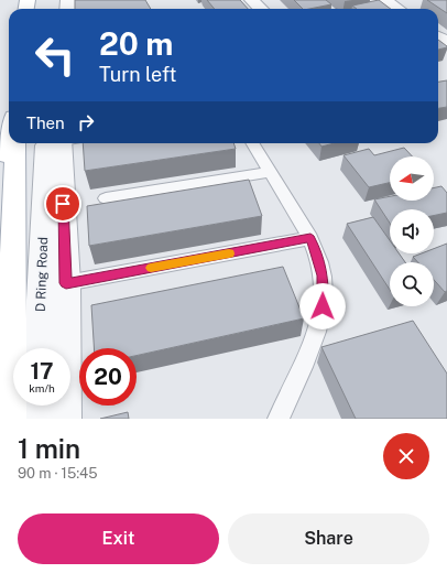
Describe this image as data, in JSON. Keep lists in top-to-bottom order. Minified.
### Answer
{"streets":{"street":["D Ring Road"]},"north":"left","page":{"turn":["20 m","Turn left"],"then":"Then","speed":"17 km/h","limit":"20","heading":["1 min","90 m · 15:45"],"buttons":["Exit","Share"]}}
